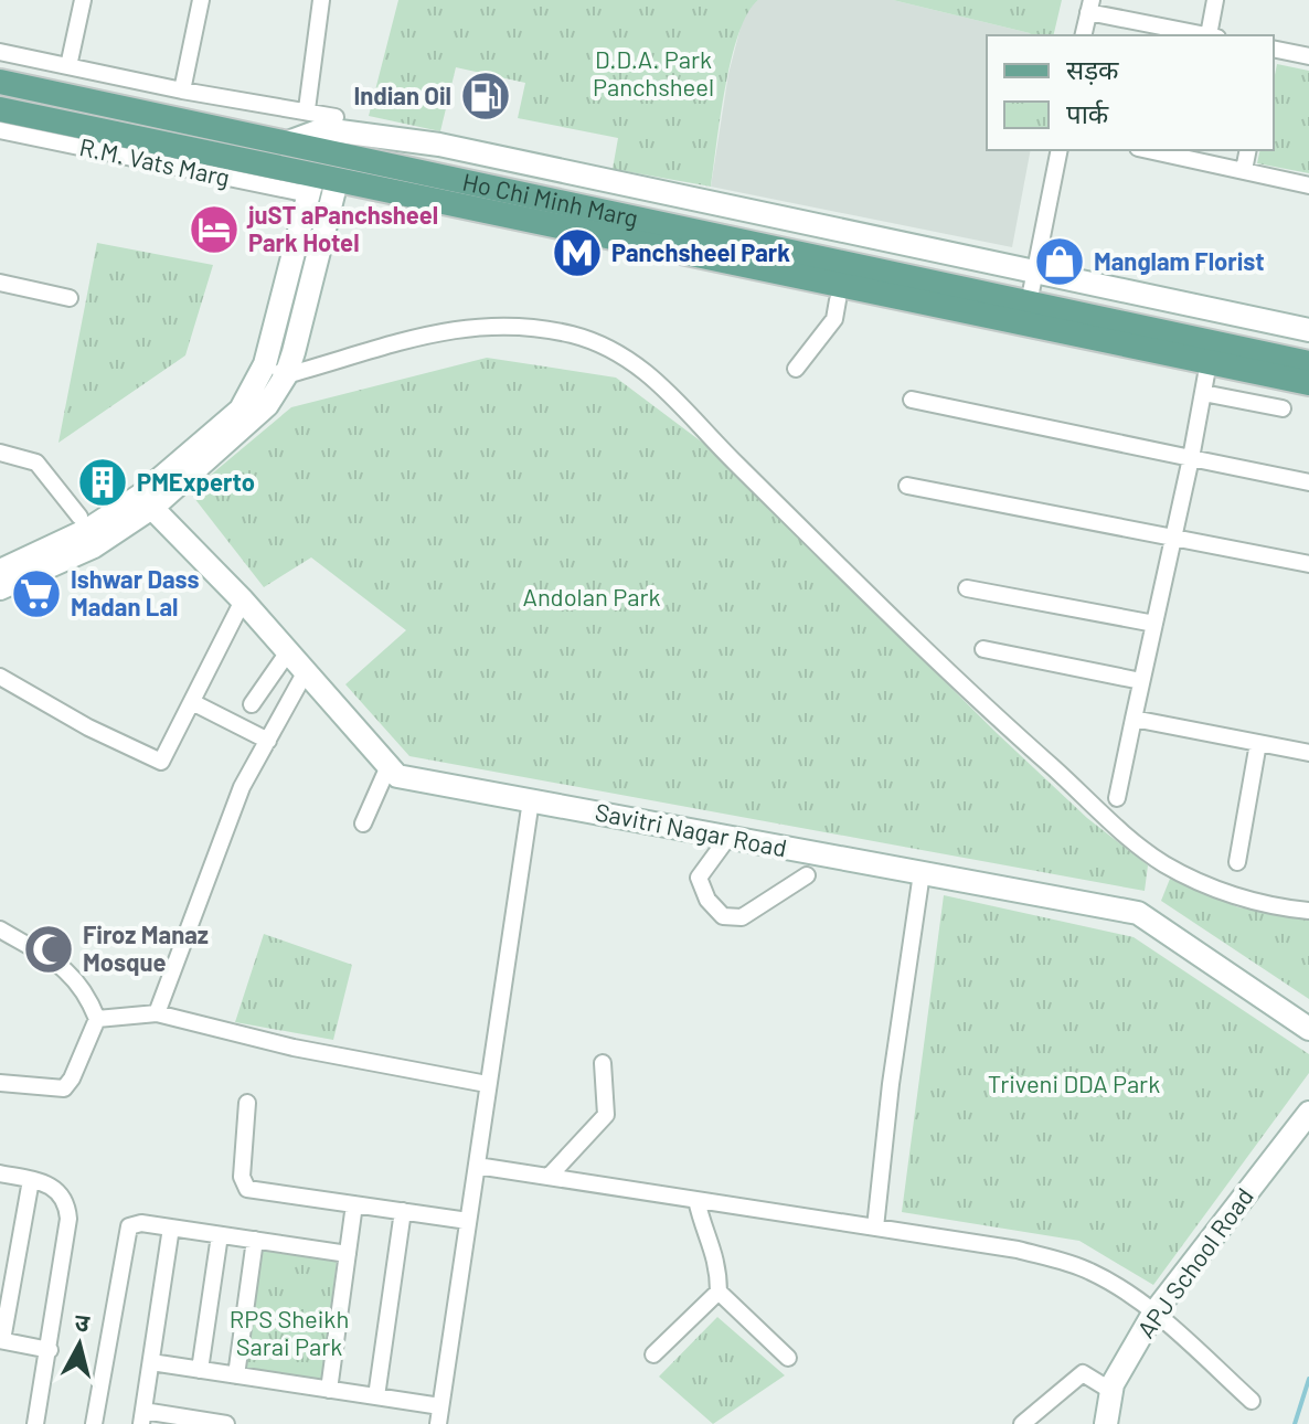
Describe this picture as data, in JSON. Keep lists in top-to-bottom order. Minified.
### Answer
{"streets":{"main road":["Ho Chi Minh Marg"],"street":["R.M. Vats Marg","Savitri Nagar Road","APJ School Road"]},"crossings":[["R.M. Vats Marg","Ho Chi Minh Marg"]],"parks":["D.D.A. Park Panchsheel","Andolan Park","Triveni DDA Park","RPS Sheikh Sarai Park"],"places":{"fuel station":["Indian Oil"],"hotel":["juST aPanchsheel Park Hotel"],"metro station":["Panchsheel Park"],"shop":["Manglam Florist"],"building":["PMExperto"],"supermarket":["Ishwar Dass Madan Lal"],"mosque":["Firoz Manaz Mosque"]},"legend":["सड़क","पार्क"],"north":"top"}
